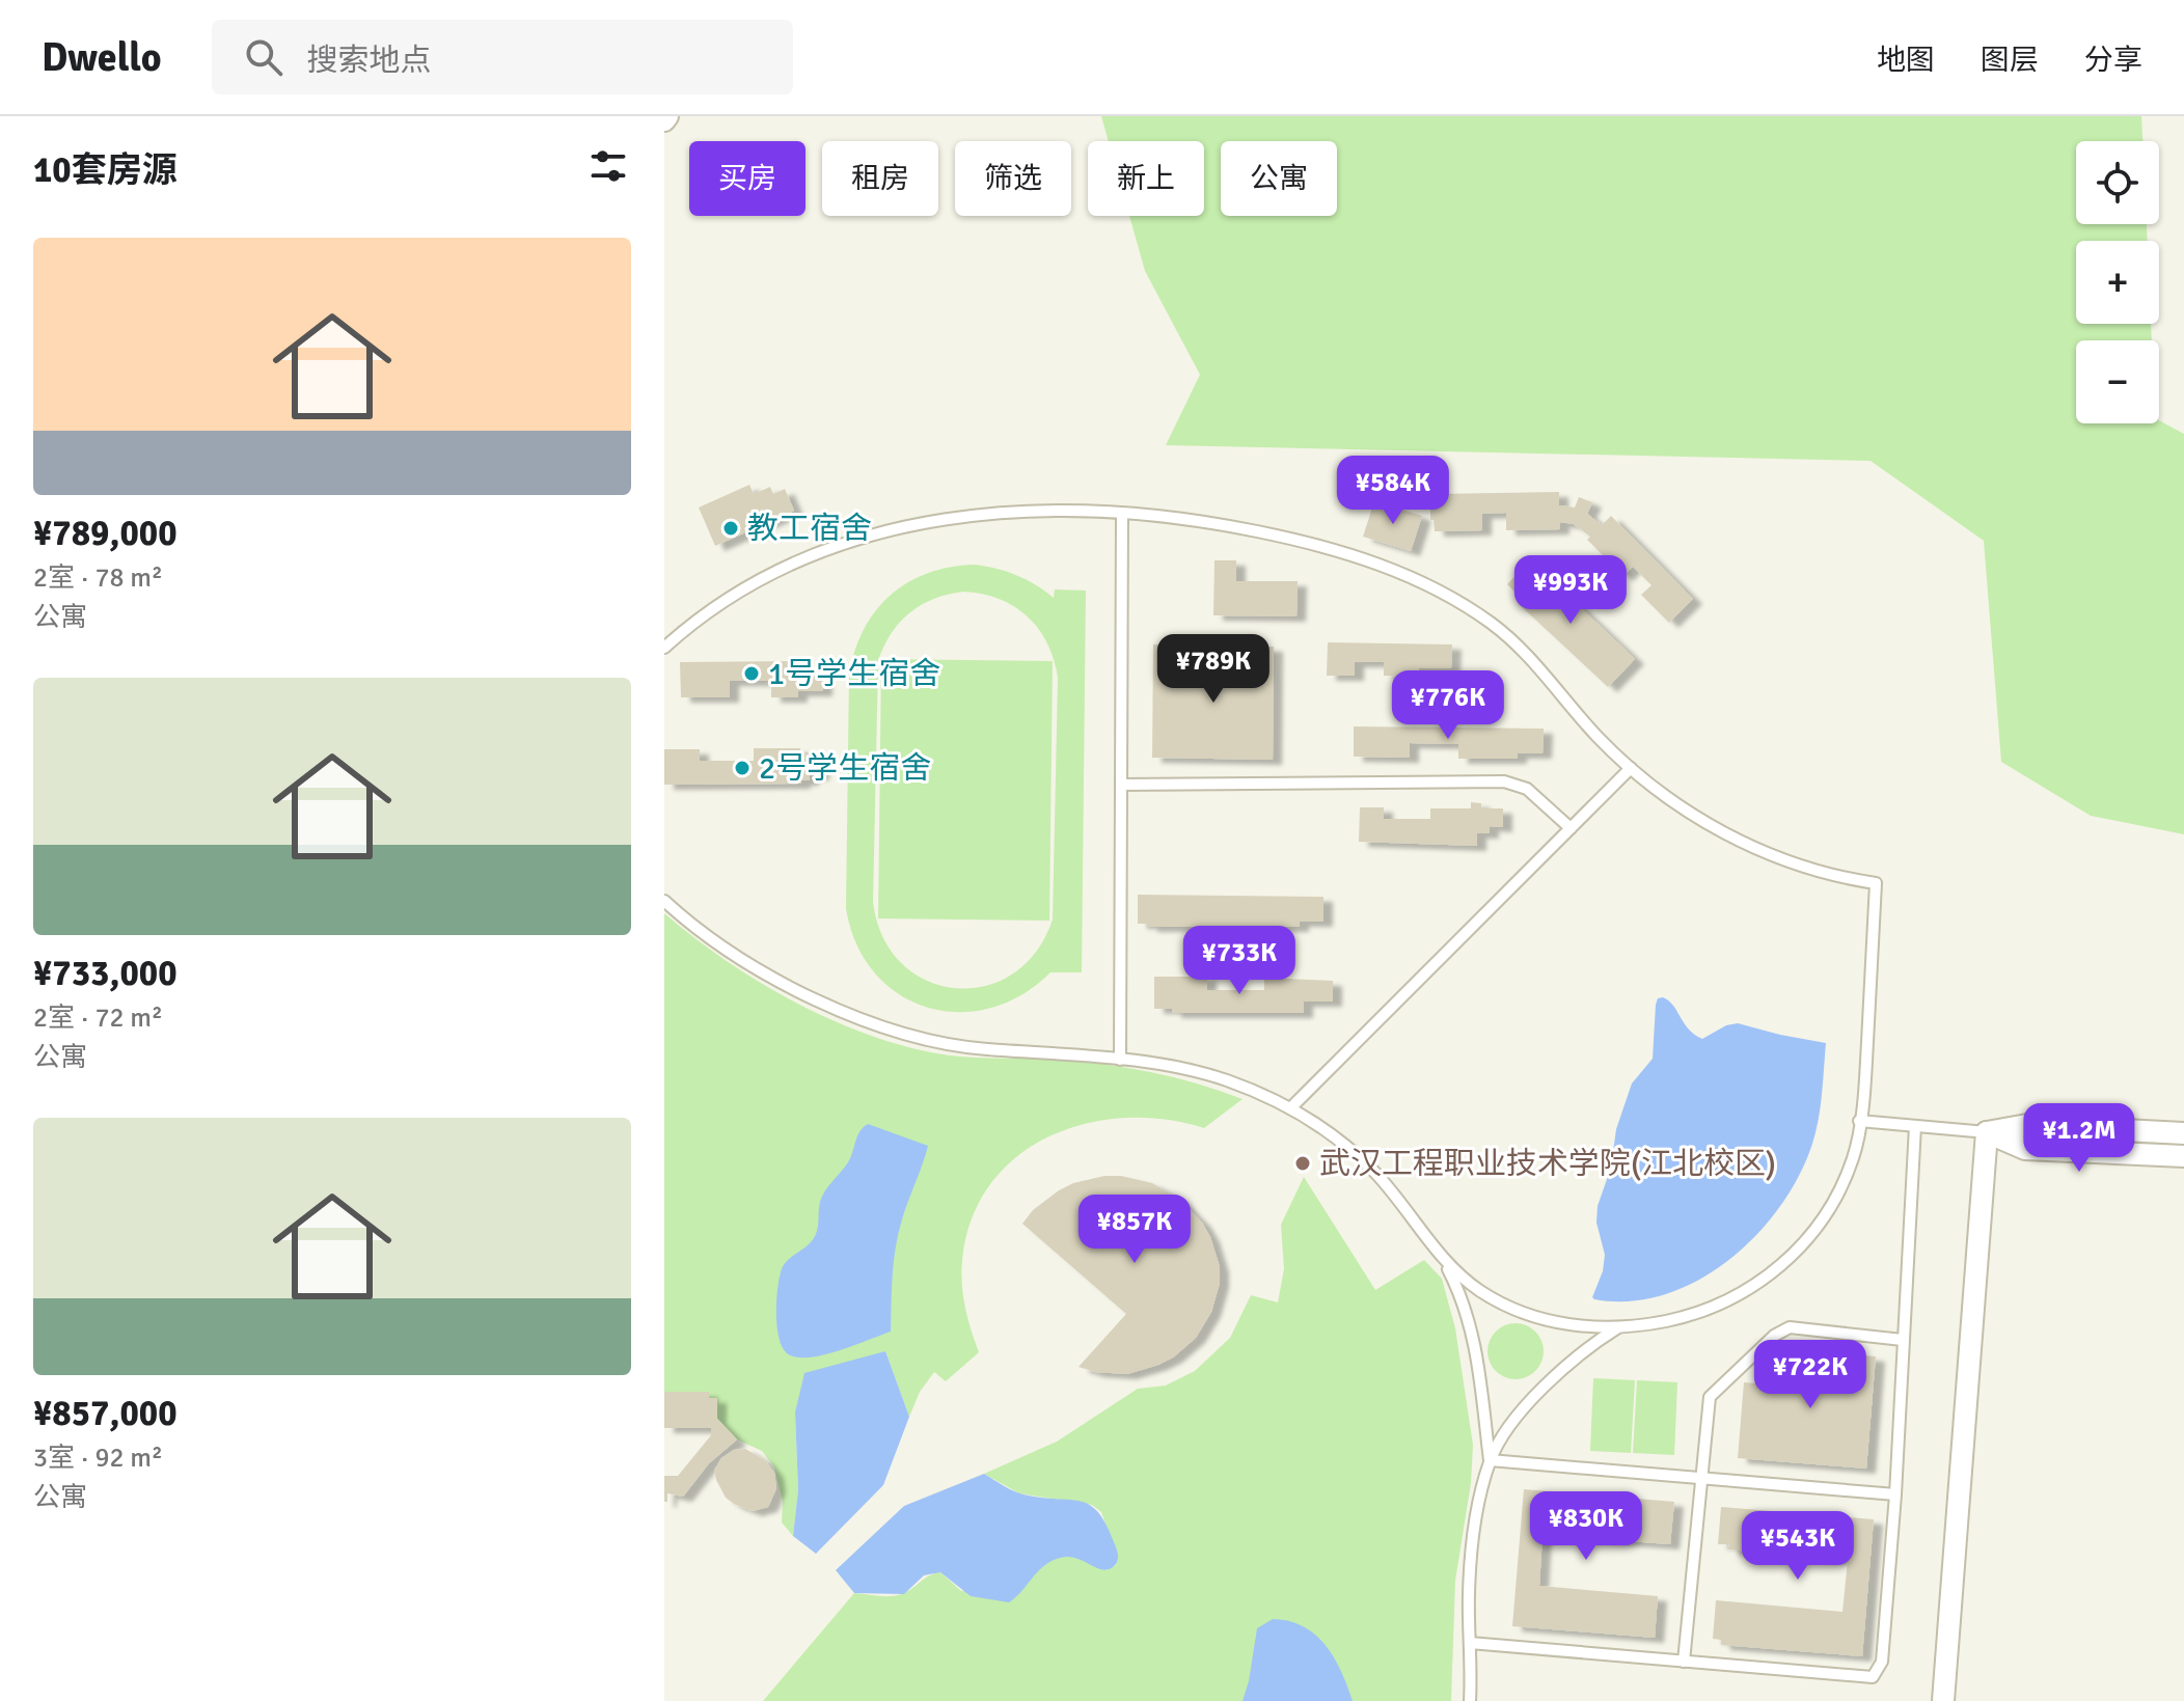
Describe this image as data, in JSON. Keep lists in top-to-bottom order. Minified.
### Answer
{"places":["教工宿舍","1号学生宿舍","2号学生宿舍","武汉工程职业技术学院(江北校区)"],"page":{"header":"Dwello","search":"搜索地点","nav":["地图","图层","分享"],"heading":"10套房源","map_buttons":["+","−"],"chip":["买房","租房","筛选","新上","公寓"],"list":[{"name":"¥789,000","note":"2室 · 78 m² · 公寓"},{"name":"¥733,000","note":"2室 · 72 m² · 公寓"},{"name":"¥857,000","note":"3室 · 92 m² · 公寓"}],"price":["¥584K","¥993K","¥789K","¥776K","¥733K","¥1.2M","¥857K","¥722K","¥830K","¥543K"]}}
